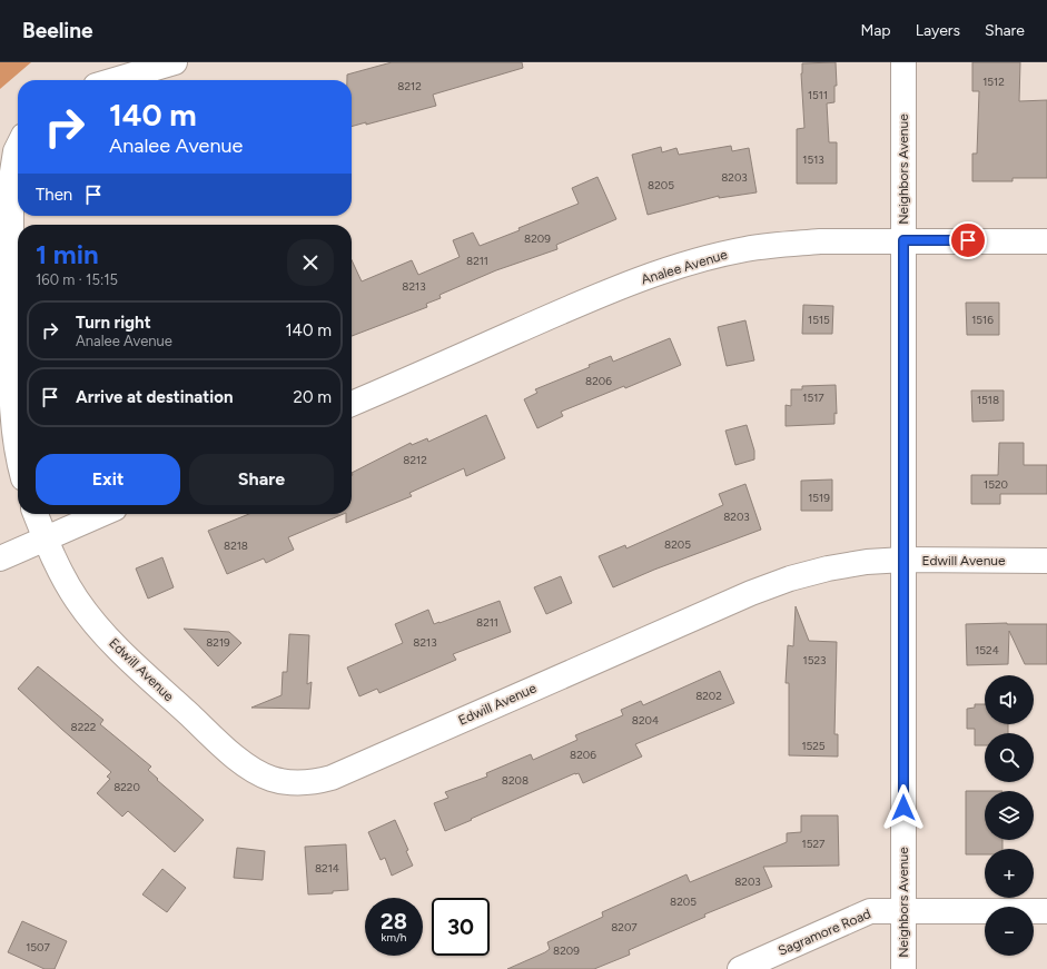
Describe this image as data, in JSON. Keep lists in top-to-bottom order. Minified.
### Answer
{"streets":{"street":["Neighbors Avenue","Analee Avenue","Edwill Avenue","Sagramore Road"]},"crossings":[["Neighbors Avenue","Analee Avenue"],["Neighbors Avenue","Edwill Avenue"],["Neighbors Avenue","Sagramore Road"]],"house_numbers":["1512","8212","1511","1513","8203","8205","8209","8211","8213","1515","1516","8206","1517","1518","8212","1520","1519","8203","8205","8218","8211","8219","8213","1524","1523","8202","8204","8222","1525","8206","8208","8220","1527","8214","8203","8205","8207","1507","8209"],"page":{"header":"Beeline","nav":["Map","Layers","Share"],"turn":["140 m","Analee Avenue"],"then":"Then","heading":["1 min","160 m · 15:15"],"list":[{"name":"Turn right","note":"Analee Avenue","value":"140 m"},{"name":"Arrive at destination","value":"20 m"}],"buttons":["Exit","Share"],"map_buttons":["+","−"],"speed":"28 km/h","limit":"30"}}
